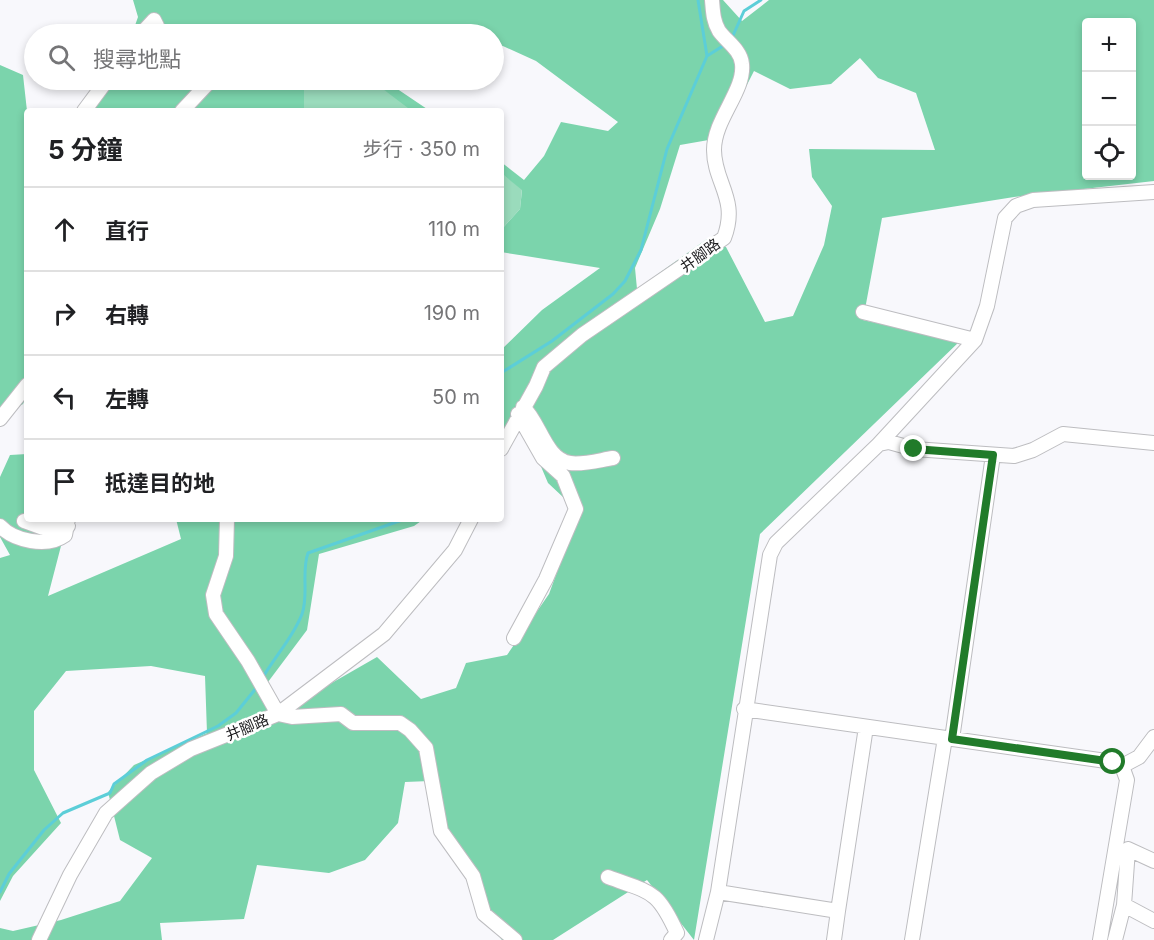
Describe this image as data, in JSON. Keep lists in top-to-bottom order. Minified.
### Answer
{"streets":{"street":["井腳路"]},"page":{"map_buttons":["+","−"],"search":"搜尋地點","heading":["5 分鐘","步行 · 350 m"],"list":[["直行","110 m"],["右轉","190 m"],["左轉","50 m"],"抵達目的地"]}}
